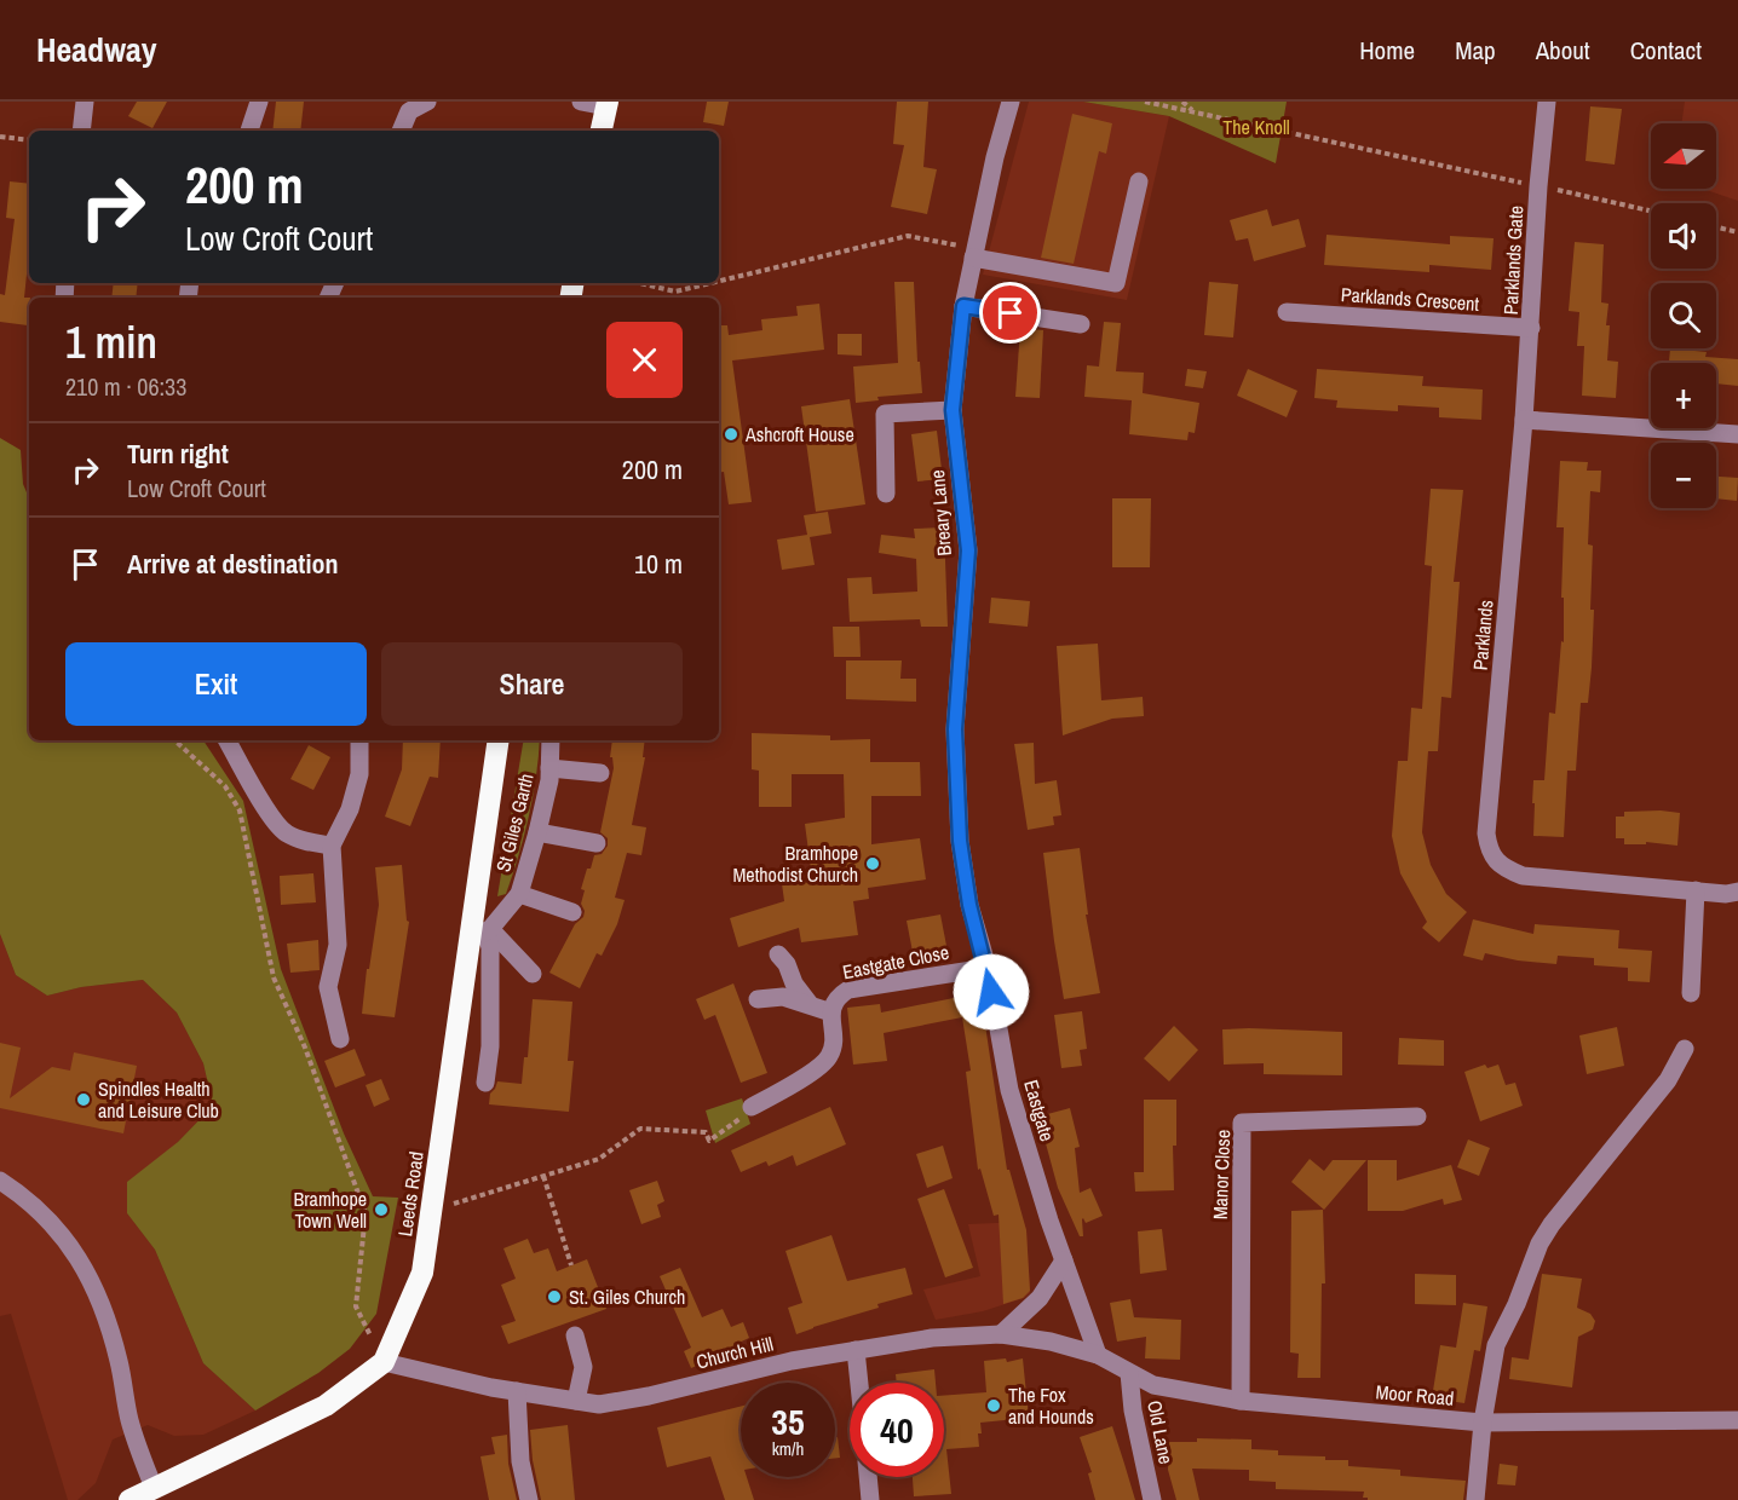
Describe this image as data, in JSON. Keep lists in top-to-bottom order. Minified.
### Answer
{"streets":{"highway":["Leeds Road"],"street":["Parklands Gate","Parklands Crescent","Breary Lane","Parklands","St Giles Garth","Eastgate Close","Eastgate","Manor Close","Church Hill","Moor Road","Old Lane"]},"crossings":[["Parklands Gate","Parklands Crescent"],["Parklands Gate","Parklands"],["Breary Lane","Eastgate Close"],["Breary Lane","Eastgate"],["St Giles Garth","Leeds Road"],["Eastgate Close","Eastgate"],["Eastgate","Church Hill"],["Eastgate","Moor Road"],["Manor Close","Moor Road"],["Leeds Road","Church Hill"],["Church Hill","Moor Road"],["Moor Road","Old Lane"]],"parks":["The Knoll"],"places":["Ashcroft House","Bramhope Methodist Church","Spindles Health and Leisure Club","Bramhope Town Well","St. Giles Church","The Fox and Hounds"],"north":"left","page":{"header":"Headway","nav":["Home","Map","About","Contact"],"map_buttons":["+","−"],"turn":["200 m","Low Croft Court"],"heading":["1 min","210 m · 06:33"],"list":[{"name":"Turn right","note":"Low Croft Court","value":"200 m"},{"name":"Arrive at destination","value":"10 m"}],"buttons":["Exit","Share"],"speed":"35 km/h","limit":"40"}}
